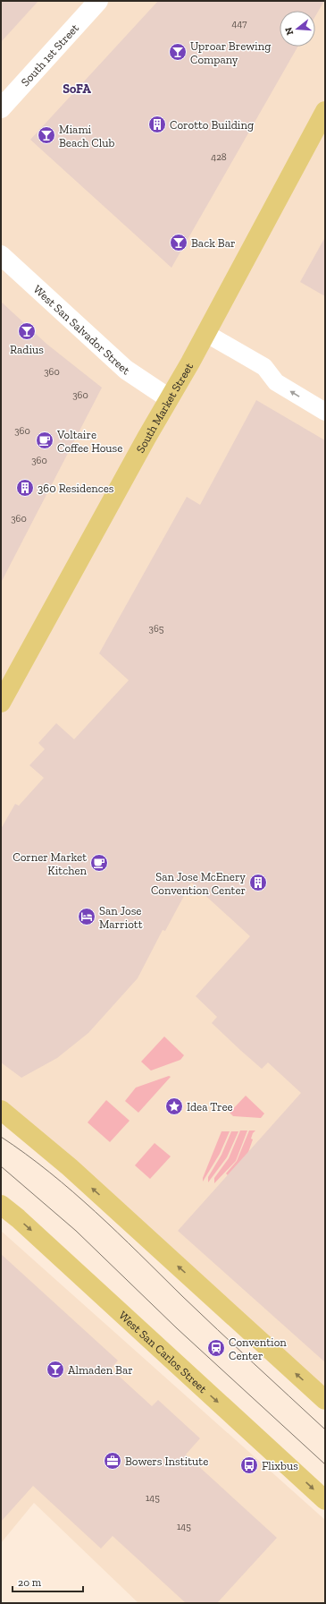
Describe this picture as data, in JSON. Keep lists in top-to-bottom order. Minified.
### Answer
{"streets":{"main road":["South Market Street","West San Carlos Street"],"street":["South 1st Street","West San Salvador Street"]},"crossings":[["West San Salvador Street","South Market Street"]],"districts":["SoFA"],"places":{"bar":["Uproar Brewing Company","Miami Beach Club","Back Bar","Radius","Almaden Bar"],"building":["Corotto Building","360 Residences","San Jose McEnery Convention Center"],"cafe":["Voltaire Coffee House","Corner Market Kitchen"],"hotel":["San Jose Marriott"],"place":["Idea Tree"],"station":["Convention Center"],"office":["Bowers Institute"],"bus stop":["Flixbus"]},"house_numbers":["447","428","360","360","360","360","360","365","145","145"],"scale_bar":"20 m","north":"left"}
